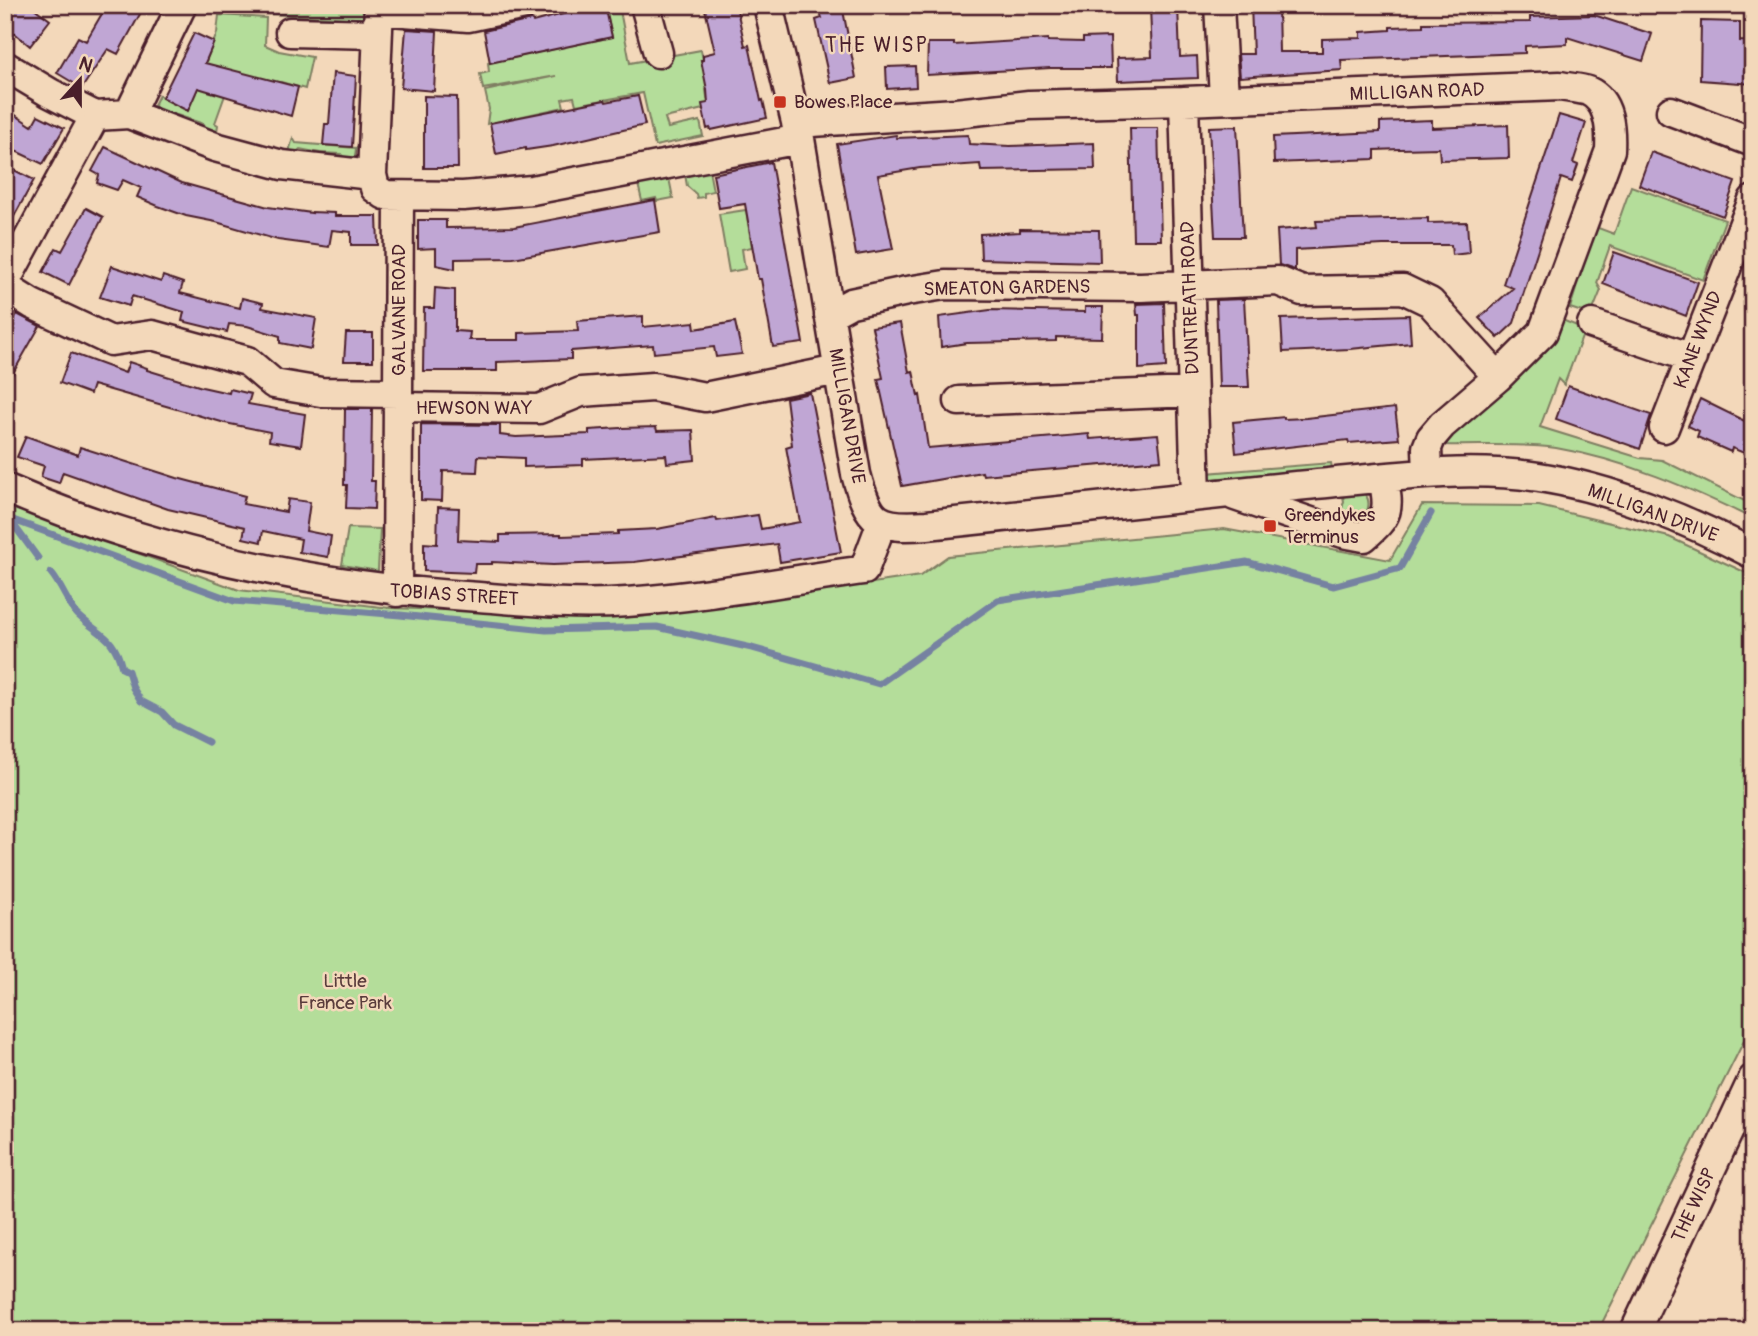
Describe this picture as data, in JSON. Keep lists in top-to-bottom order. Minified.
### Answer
{"streets":{"street":["MILLIGAN ROAD","SMEATON GARDENS","DUNTREATH ROAD","GALVANE ROAD","KANE WYND","HEWSON WAY","MILLIGAN DRIVE","TOBIAS STREET","THE WISP"]},"crossings":[["MILLIGAN ROAD","SMEATON GARDENS"],["MILLIGAN ROAD","DUNTREATH ROAD"],["MILLIGAN ROAD","MILLIGAN DRIVE"],["SMEATON GARDENS","DUNTREATH ROAD"],["SMEATON GARDENS","MILLIGAN DRIVE"],["GALVANE ROAD","HEWSON WAY"],["GALVANE ROAD","TOBIAS STREET"],["HEWSON WAY","MILLIGAN DRIVE"],["MILLIGAN DRIVE","TOBIAS STREET"]],"districts":["THE WISP"],"parks":["Little France Park"],"places":{"transit":["Bowes Place","Greendykes Terminus"]},"north":"top"}
